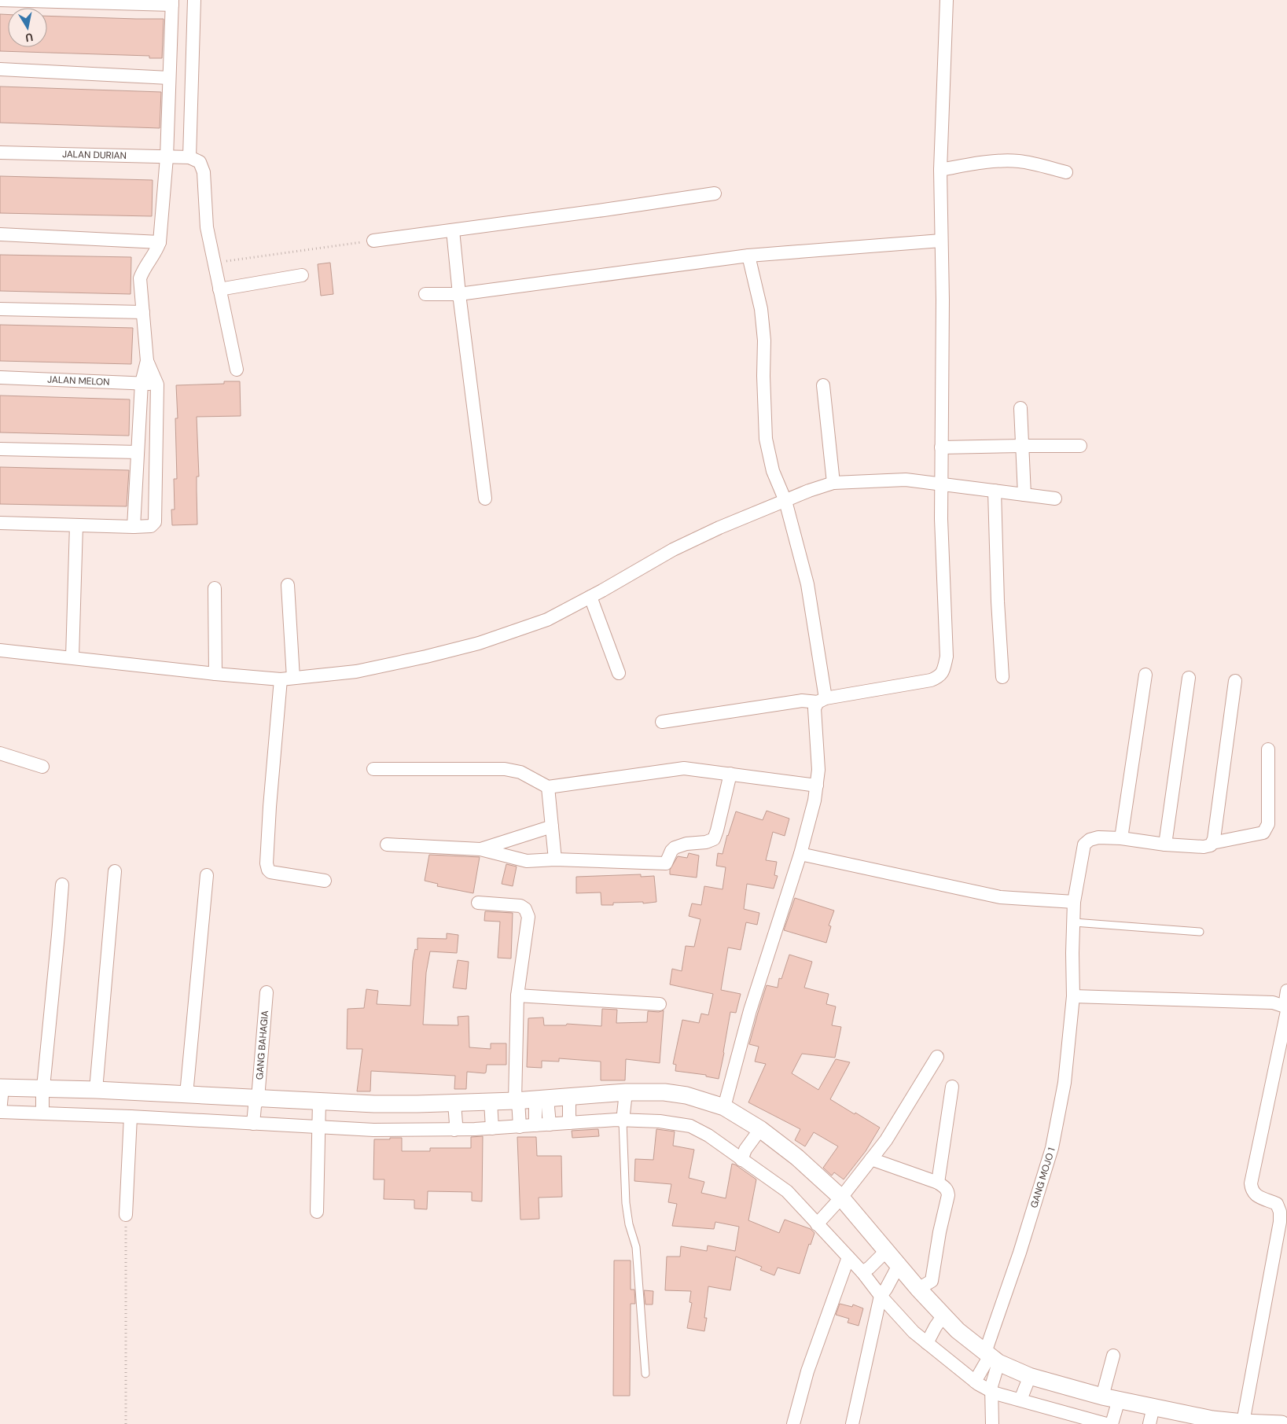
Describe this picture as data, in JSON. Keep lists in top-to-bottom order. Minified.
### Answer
{"streets":{"street":["JALAN DURIAN","JALAN MELON","GANG BAHAGIA","GANG MOJO 1"]},"north":"bottom"}
